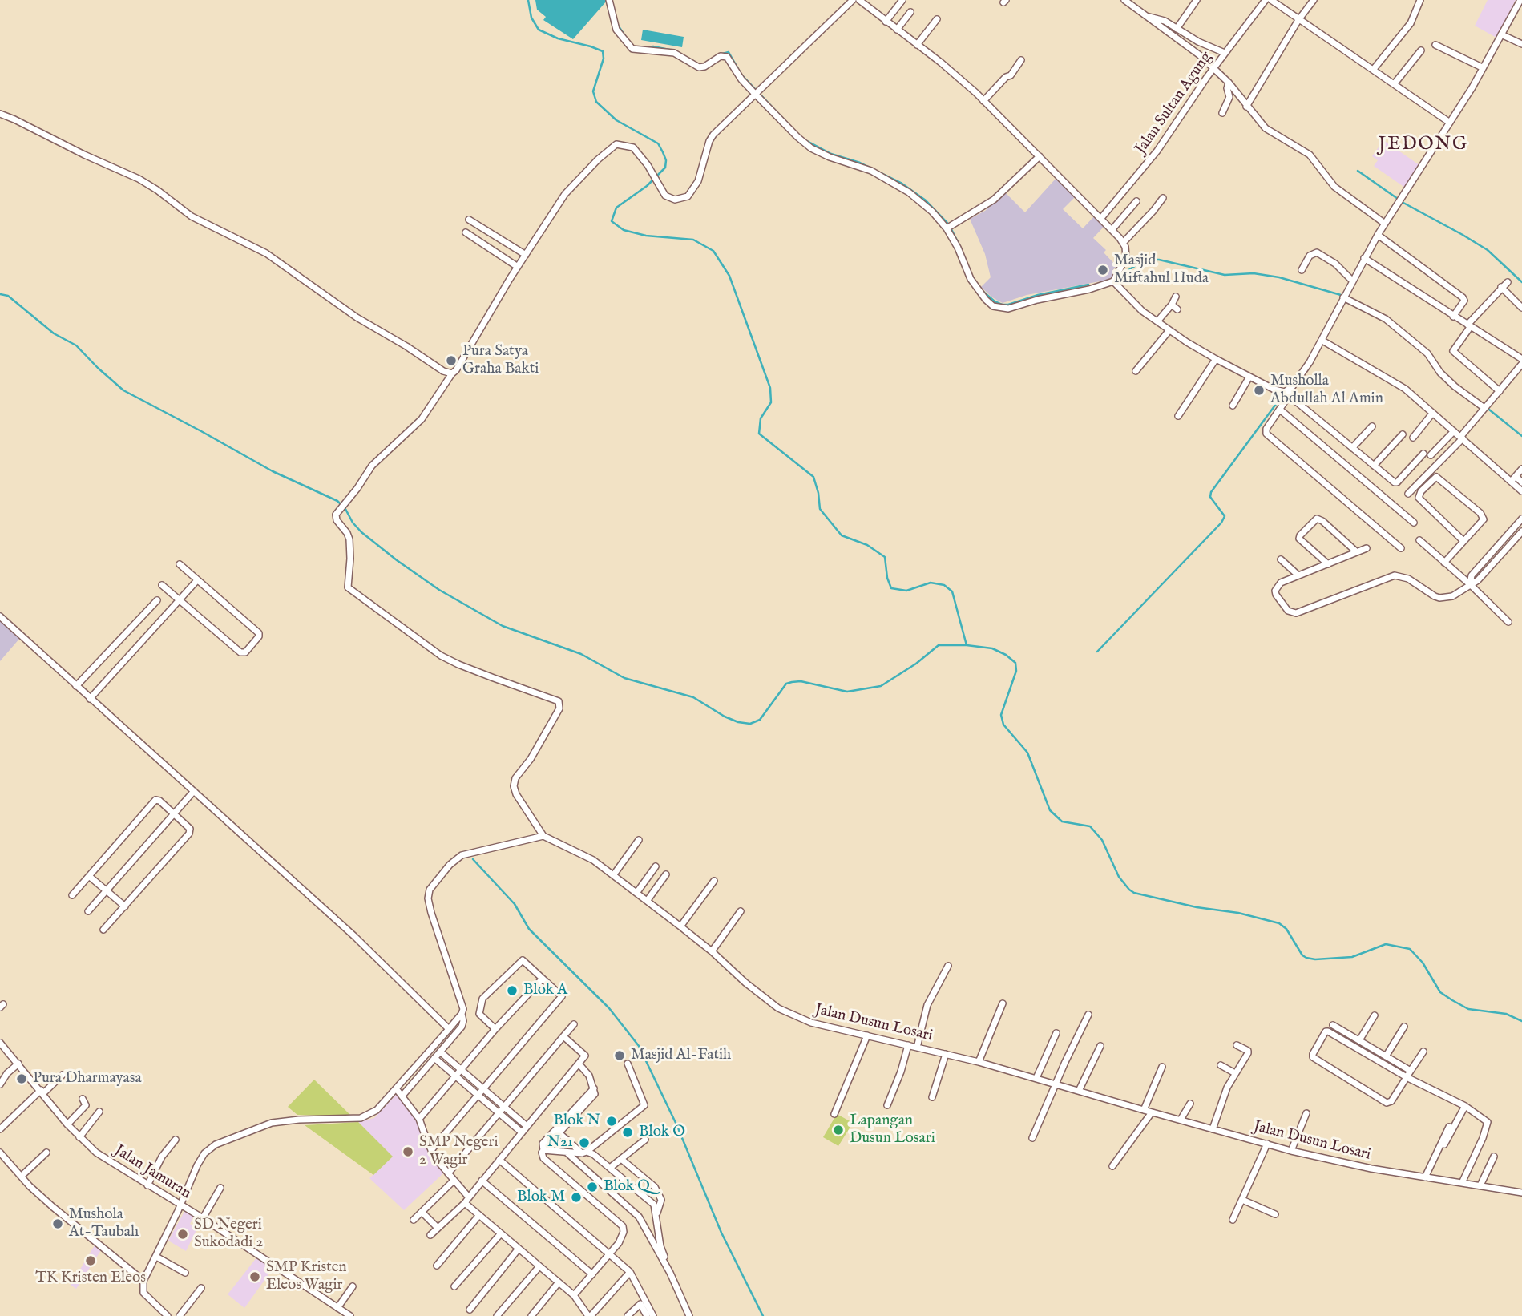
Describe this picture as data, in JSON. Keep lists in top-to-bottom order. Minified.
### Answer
{"streets":{"street":["Jalan Sultan Agung","Jalan Dusun Losari","Jalan Jamuran"]},"districts":["JEDONG"],"places":["Masjid Miftahul Huda","Pura Satya Graha Bakti","Musholla Abdullah Al Amin","Blok A","Masjid Al-Fatih","Pura Dharmayasa","Blok N","Lapangan Dusun Losari","Blok O","N21","SMP Negeri 2 Wagir","Blok Q","Blok M","Mushola At-Taubah","SD Negeri Sukodadi 2","TK Kristen Eleos","SMP Kristen Eleos Wagir"]}
